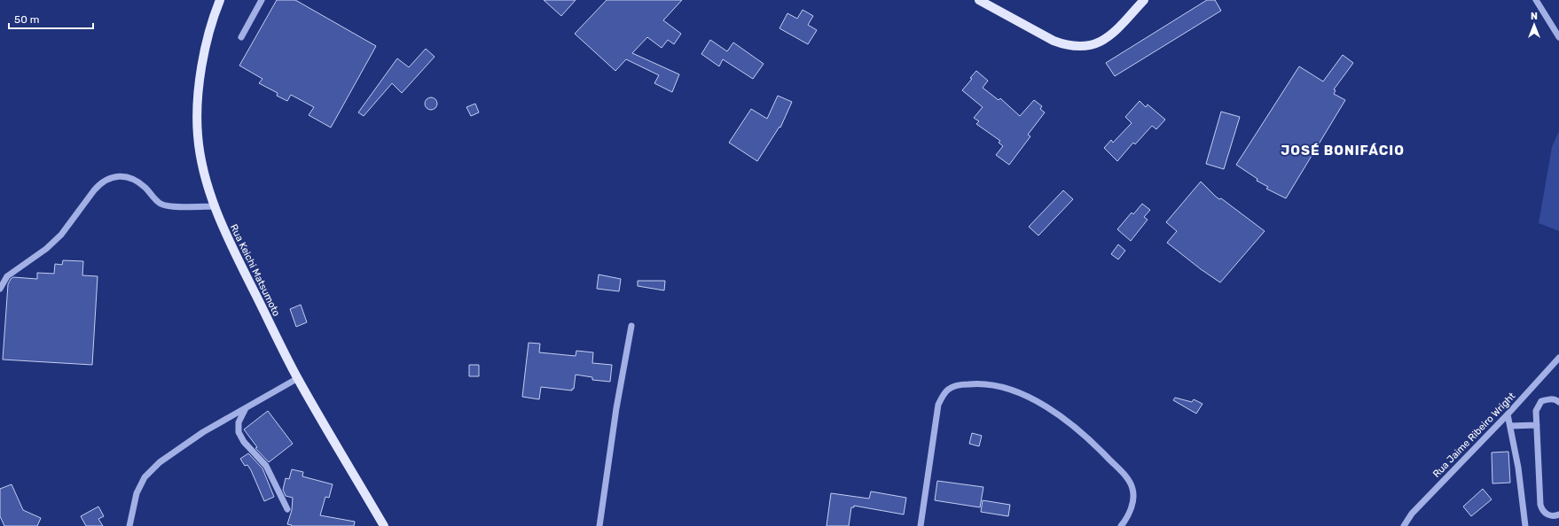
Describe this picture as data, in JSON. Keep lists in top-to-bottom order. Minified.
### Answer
{"streets":{"main road":["Rua Keichi Matsumoto"],"street":["Rua Jaime Ribeiro Wright"]},"districts":["JOSÉ BONIFÁCIO"],"scale_bar":"50 m","north":"top"}
